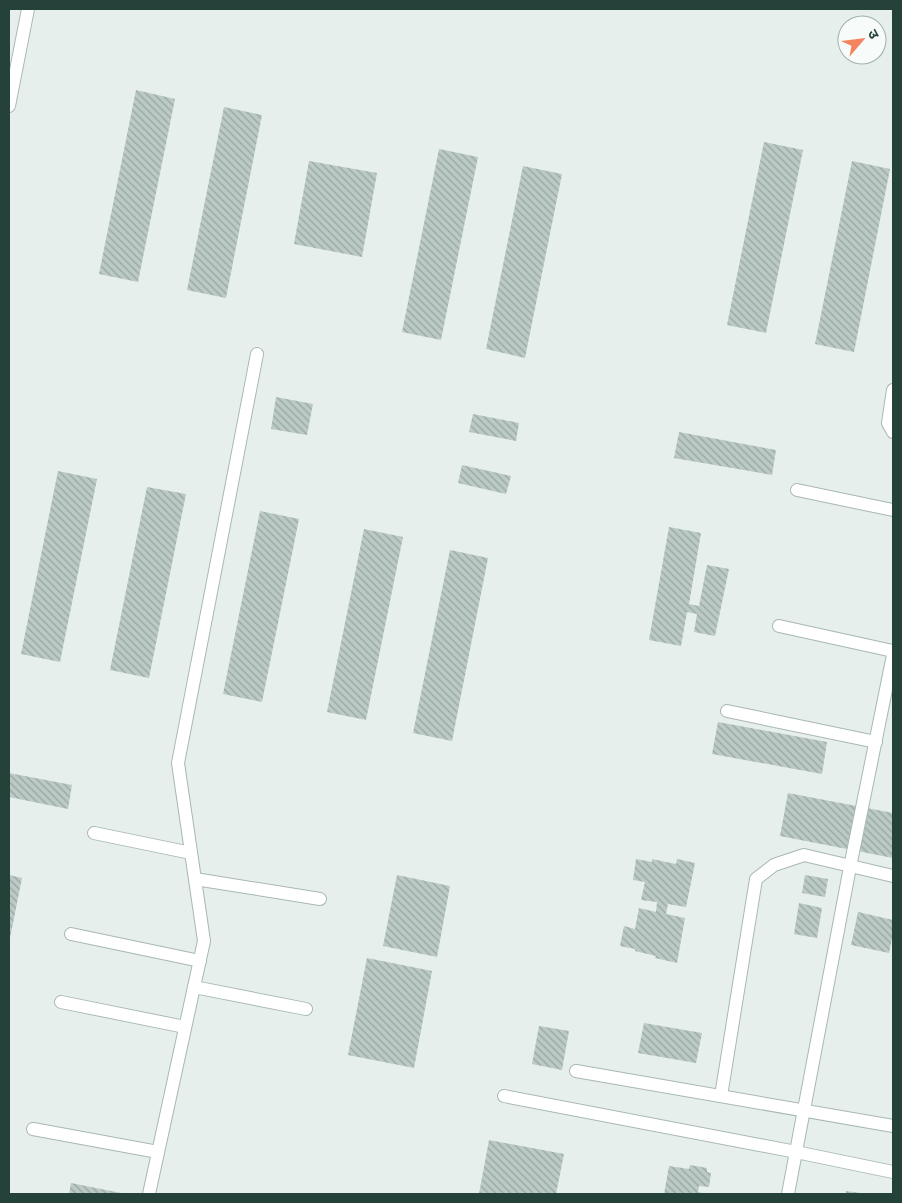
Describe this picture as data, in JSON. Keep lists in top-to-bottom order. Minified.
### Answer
{"north":"top right"}
